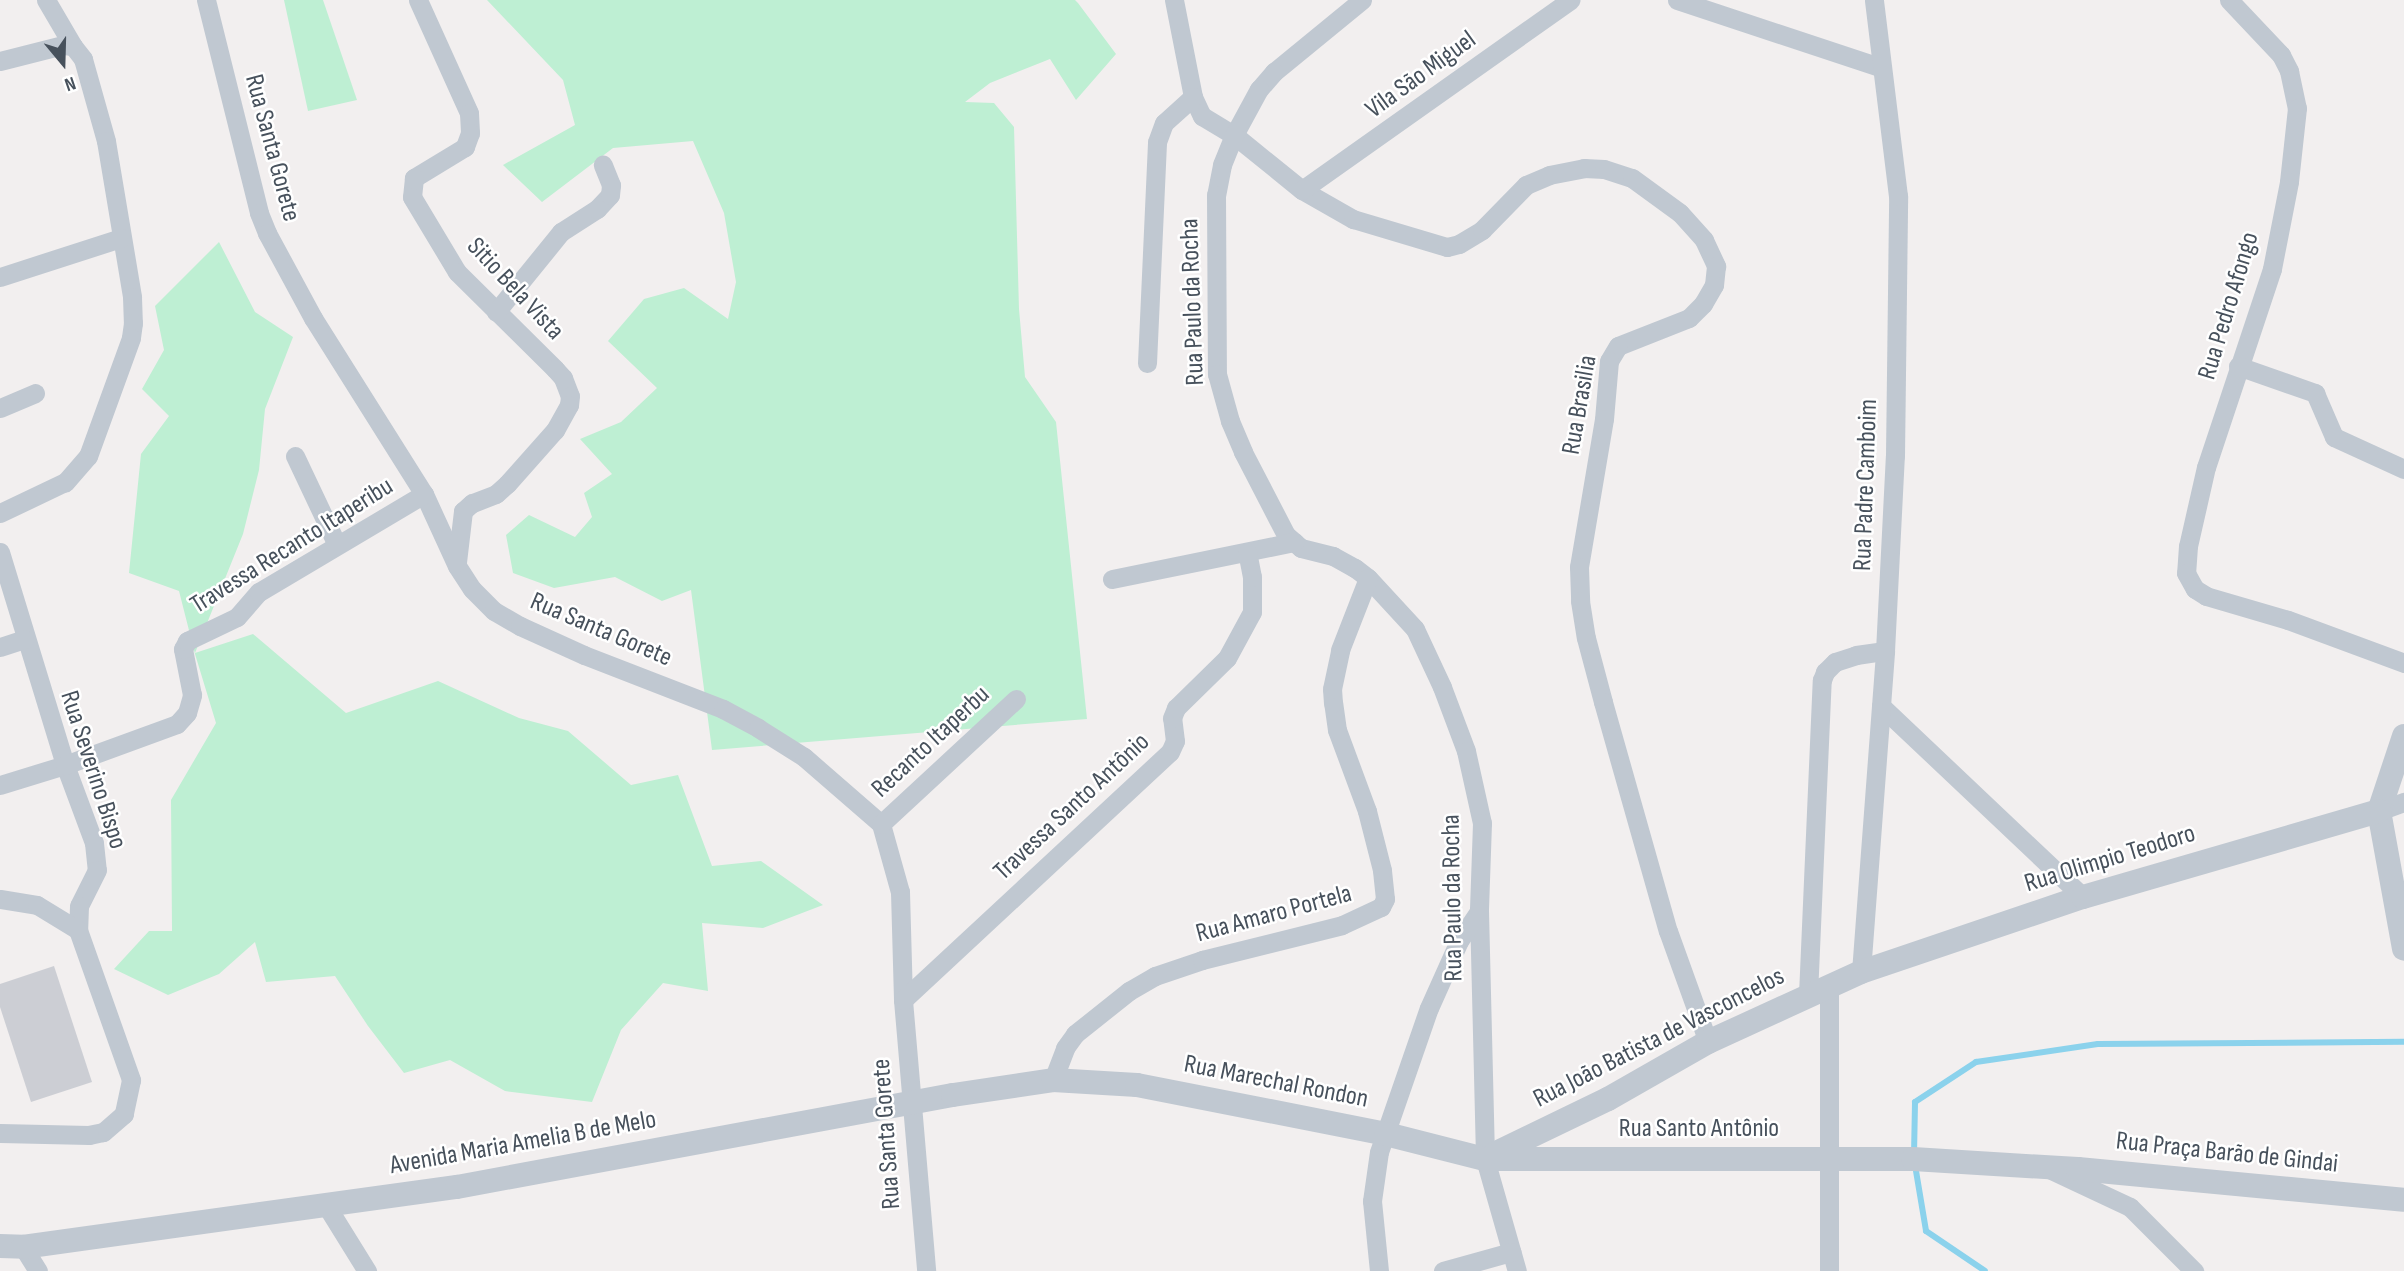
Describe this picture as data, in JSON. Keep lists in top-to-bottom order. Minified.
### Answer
{"streets":{"street":["Vila São Miguel","Rua Santa Gorete","Sitio Bela Vista","Rua Paulo da Rocha","Rua Pedro Afongo","Rua Brasilia","Rua Padre Camboim","Travessa Recanto Itaperibu","Recanto Itaperbu","Rua Severino Bispo","Travessa Santo Antônio","Rua Olimpio Teodoro","Rua Amaro Portela","Rua João Batista de Vasconcelos","Rua Marechal Rondon","Rua Santo Antônio","Avenida Maria Amelia B de Melo","Rua Praça Barão de Gindai"]},"crossings":[["Vila São Miguel","Rua Brasilia"],["Rua Santa Gorete","Sitio Bela Vista"],["Rua Santa Gorete","Travessa Recanto Itaperibu"],["Rua Santa Gorete","Recanto Itaperbu"],["Rua Santa Gorete","Travessa Santo Antônio"],["Rua Santa Gorete","Avenida Maria Amelia B de Melo"],["Rua Paulo da Rocha","Rua Brasilia"],["Rua Paulo da Rocha","Rua Amaro Portela"],["Rua Paulo da Rocha","Rua João Batista de Vasconcelos"],["Rua Paulo da Rocha","Rua Marechal Rondon"],["Rua Paulo da Rocha","Rua Santo Antônio"],["Rua Brasilia","Rua João Batista de Vasconcelos"],["Rua Padre Camboim","Rua Olimpio Teodoro"],["Rua Padre Camboim","Rua João Batista de Vasconcelos"],["Travessa Recanto Itaperibu","Rua Severino Bispo"],["Rua Olimpio Teodoro","Rua João Batista de Vasconcelos"],["Rua Amaro Portela","Rua Marechal Rondon"],["Rua Amaro Portela","Avenida Maria Amelia B de Melo"],["Rua João Batista de Vasconcelos","Rua Marechal Rondon"],["Rua João Batista de Vasconcelos","Rua Santo Antônio"],["Rua Marechal Rondon","Rua Santo Antônio"],["Rua Marechal Rondon","Avenida Maria Amelia B de Melo"],["Rua Santo Antônio","Rua Praça Barão de Gindai"]],"north":"bottom"}
